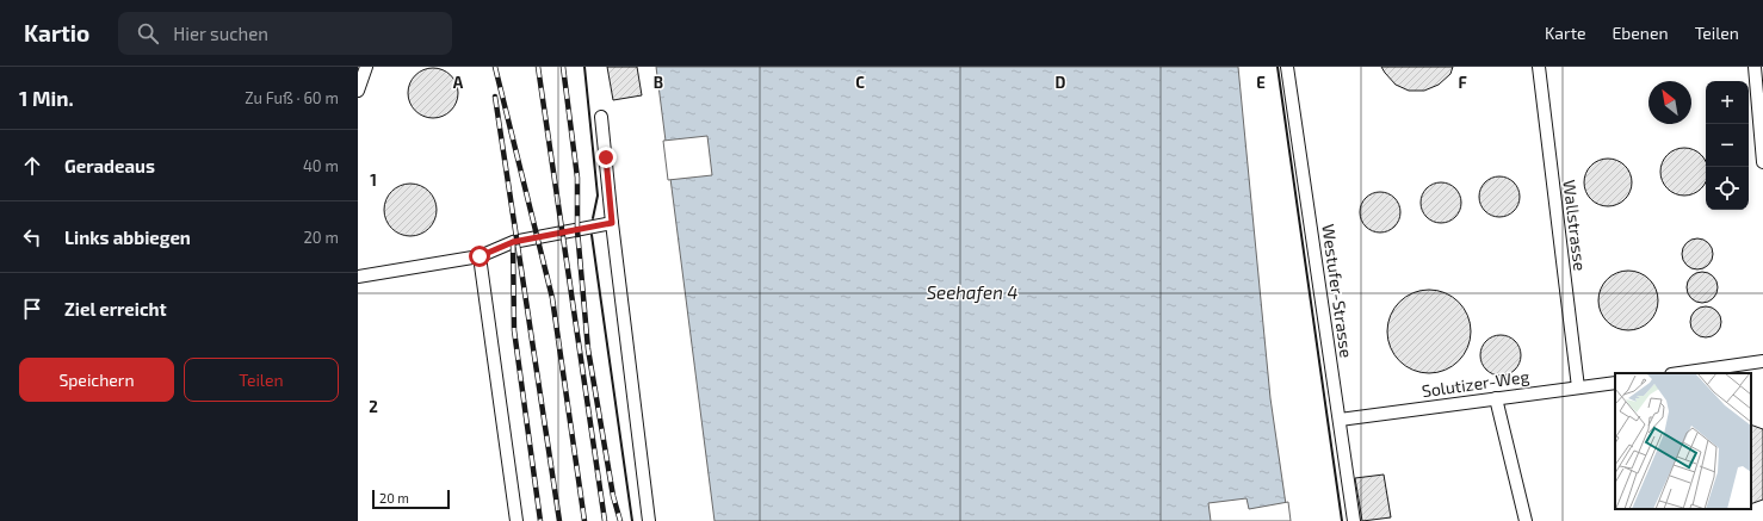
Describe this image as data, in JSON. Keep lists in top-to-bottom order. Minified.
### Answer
{"streets":{"lane":["Wallstrasse","Westufer-Strasse","Solutizer-Weg"]},"crossings":[["Wallstrasse","Solutizer-Weg"],["Westufer-Strasse","Solutizer-Weg"]],"water":["Seehafen 4"],"scale_bar":"20 m","north":"top left","page":{"header":"Kartio","search":"Hier suchen","nav":["Karte","Ebenen","Teilen"],"heading":["1 Min.","Zu Fuß · 60 m"],"map_buttons":["+","−"],"list":[["Geradeaus","40 m"],["Links abbiegen","20 m"],"Ziel erreicht"],"buttons":["Speichern","Teilen"],"scale":"20 m"},"grid":{"columns":["A","B","C","D","E","F"],"rows":["1","2"]}}
